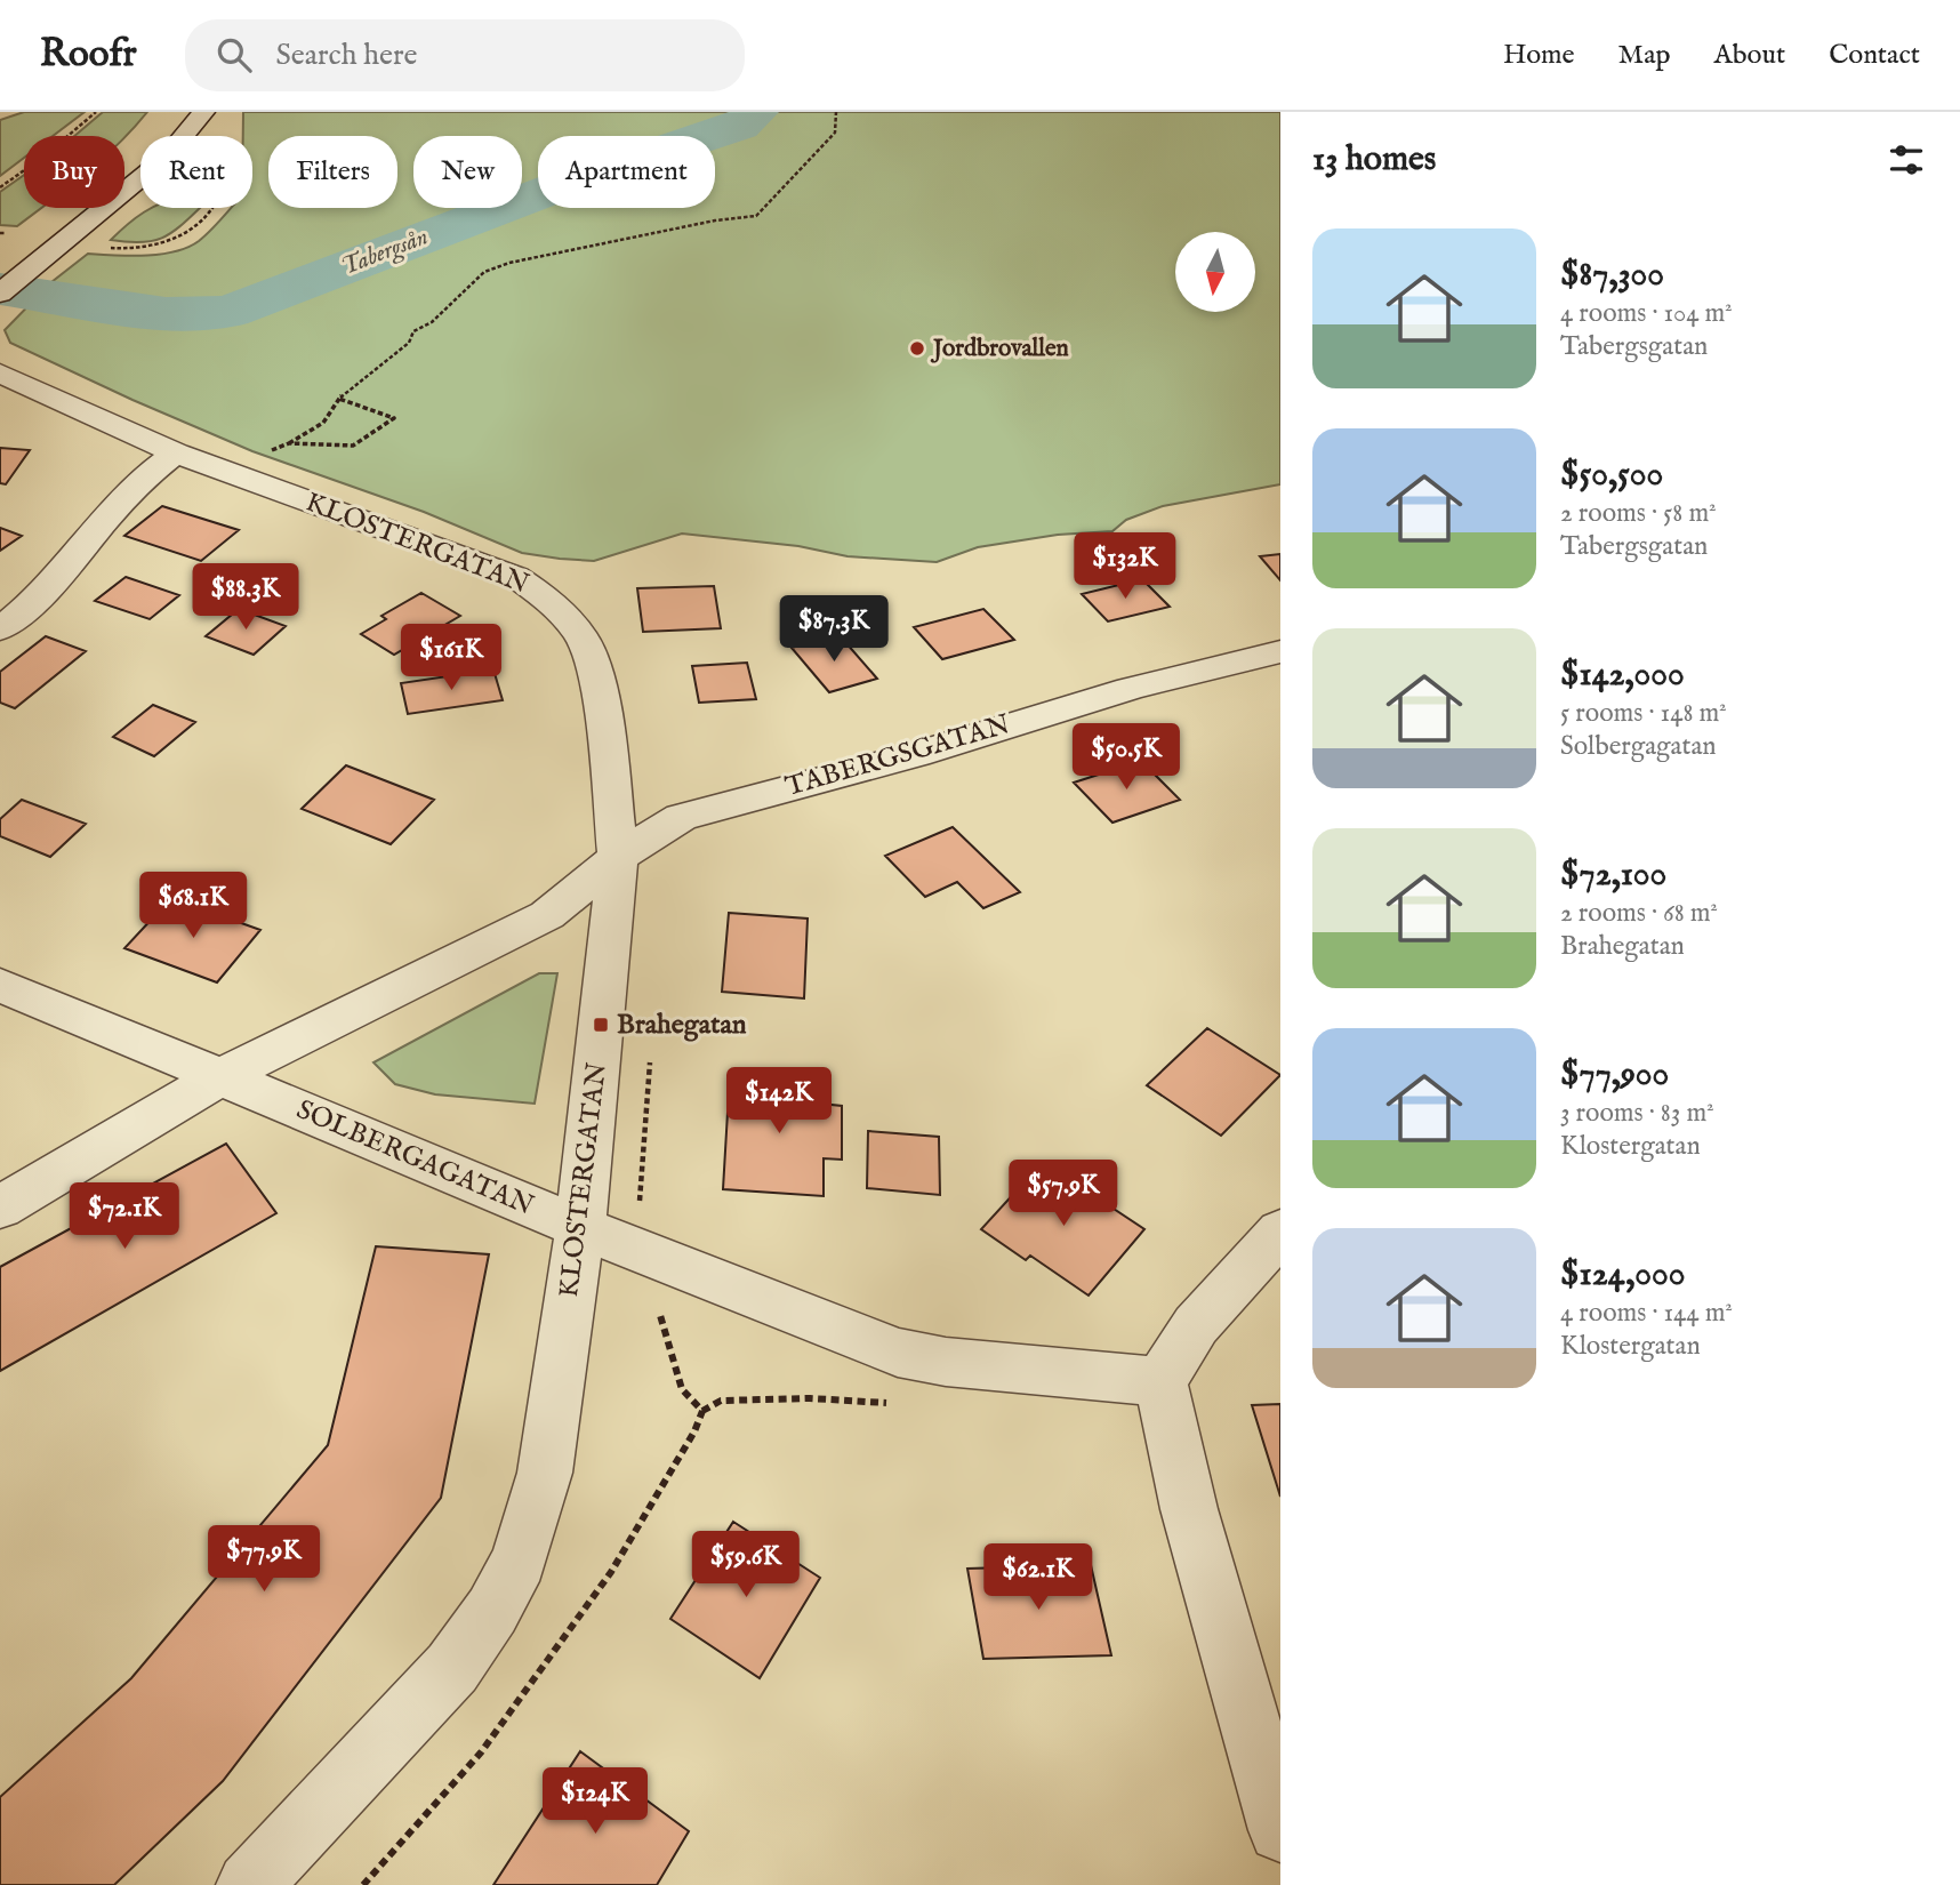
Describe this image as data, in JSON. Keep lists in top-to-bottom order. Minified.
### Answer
{"streets":{"street":["KLOSTERGATAN","TABERGSGATAN","SOLBERGAGATAN"]},"crossings":[["KLOSTERGATAN","TABERGSGATAN"],["KLOSTERGATAN","SOLBERGAGATAN"]],"water":["Tabergsån"],"places":{"other":["Jordbrovallen"],"transit":["Brahegatan"]},"north":"bottom","page":{"header":"Roofr","search":"Search here","nav":["Home","Map","About","Contact"],"heading":"13 homes","chip":["Buy","Rent","Filters","New","Apartment"],"list":[{"name":"$87,300","note":"4 rooms · 104 m² · Tabergsgatan"},{"name":"$50,500","note":"2 rooms · 58 m² · Tabergsgatan"},{"name":"$142,000","note":"5 rooms · 148 m² · Solbergagatan"},{"name":"$72,100","note":"2 rooms · 68 m² · Brahegatan"},{"name":"$77,900","note":"3 rooms · 83 m² · Klostergatan"},{"name":"$124,000","note":"4 rooms · 144 m² · Klostergatan"}],"price":["$132K","$88.3K","$87.3K","$161K","$50.5K","$68.1K","$142K","$57.9K","$72.1K","$77.9K","$59.6K","$62.1K","$124K"]}}
